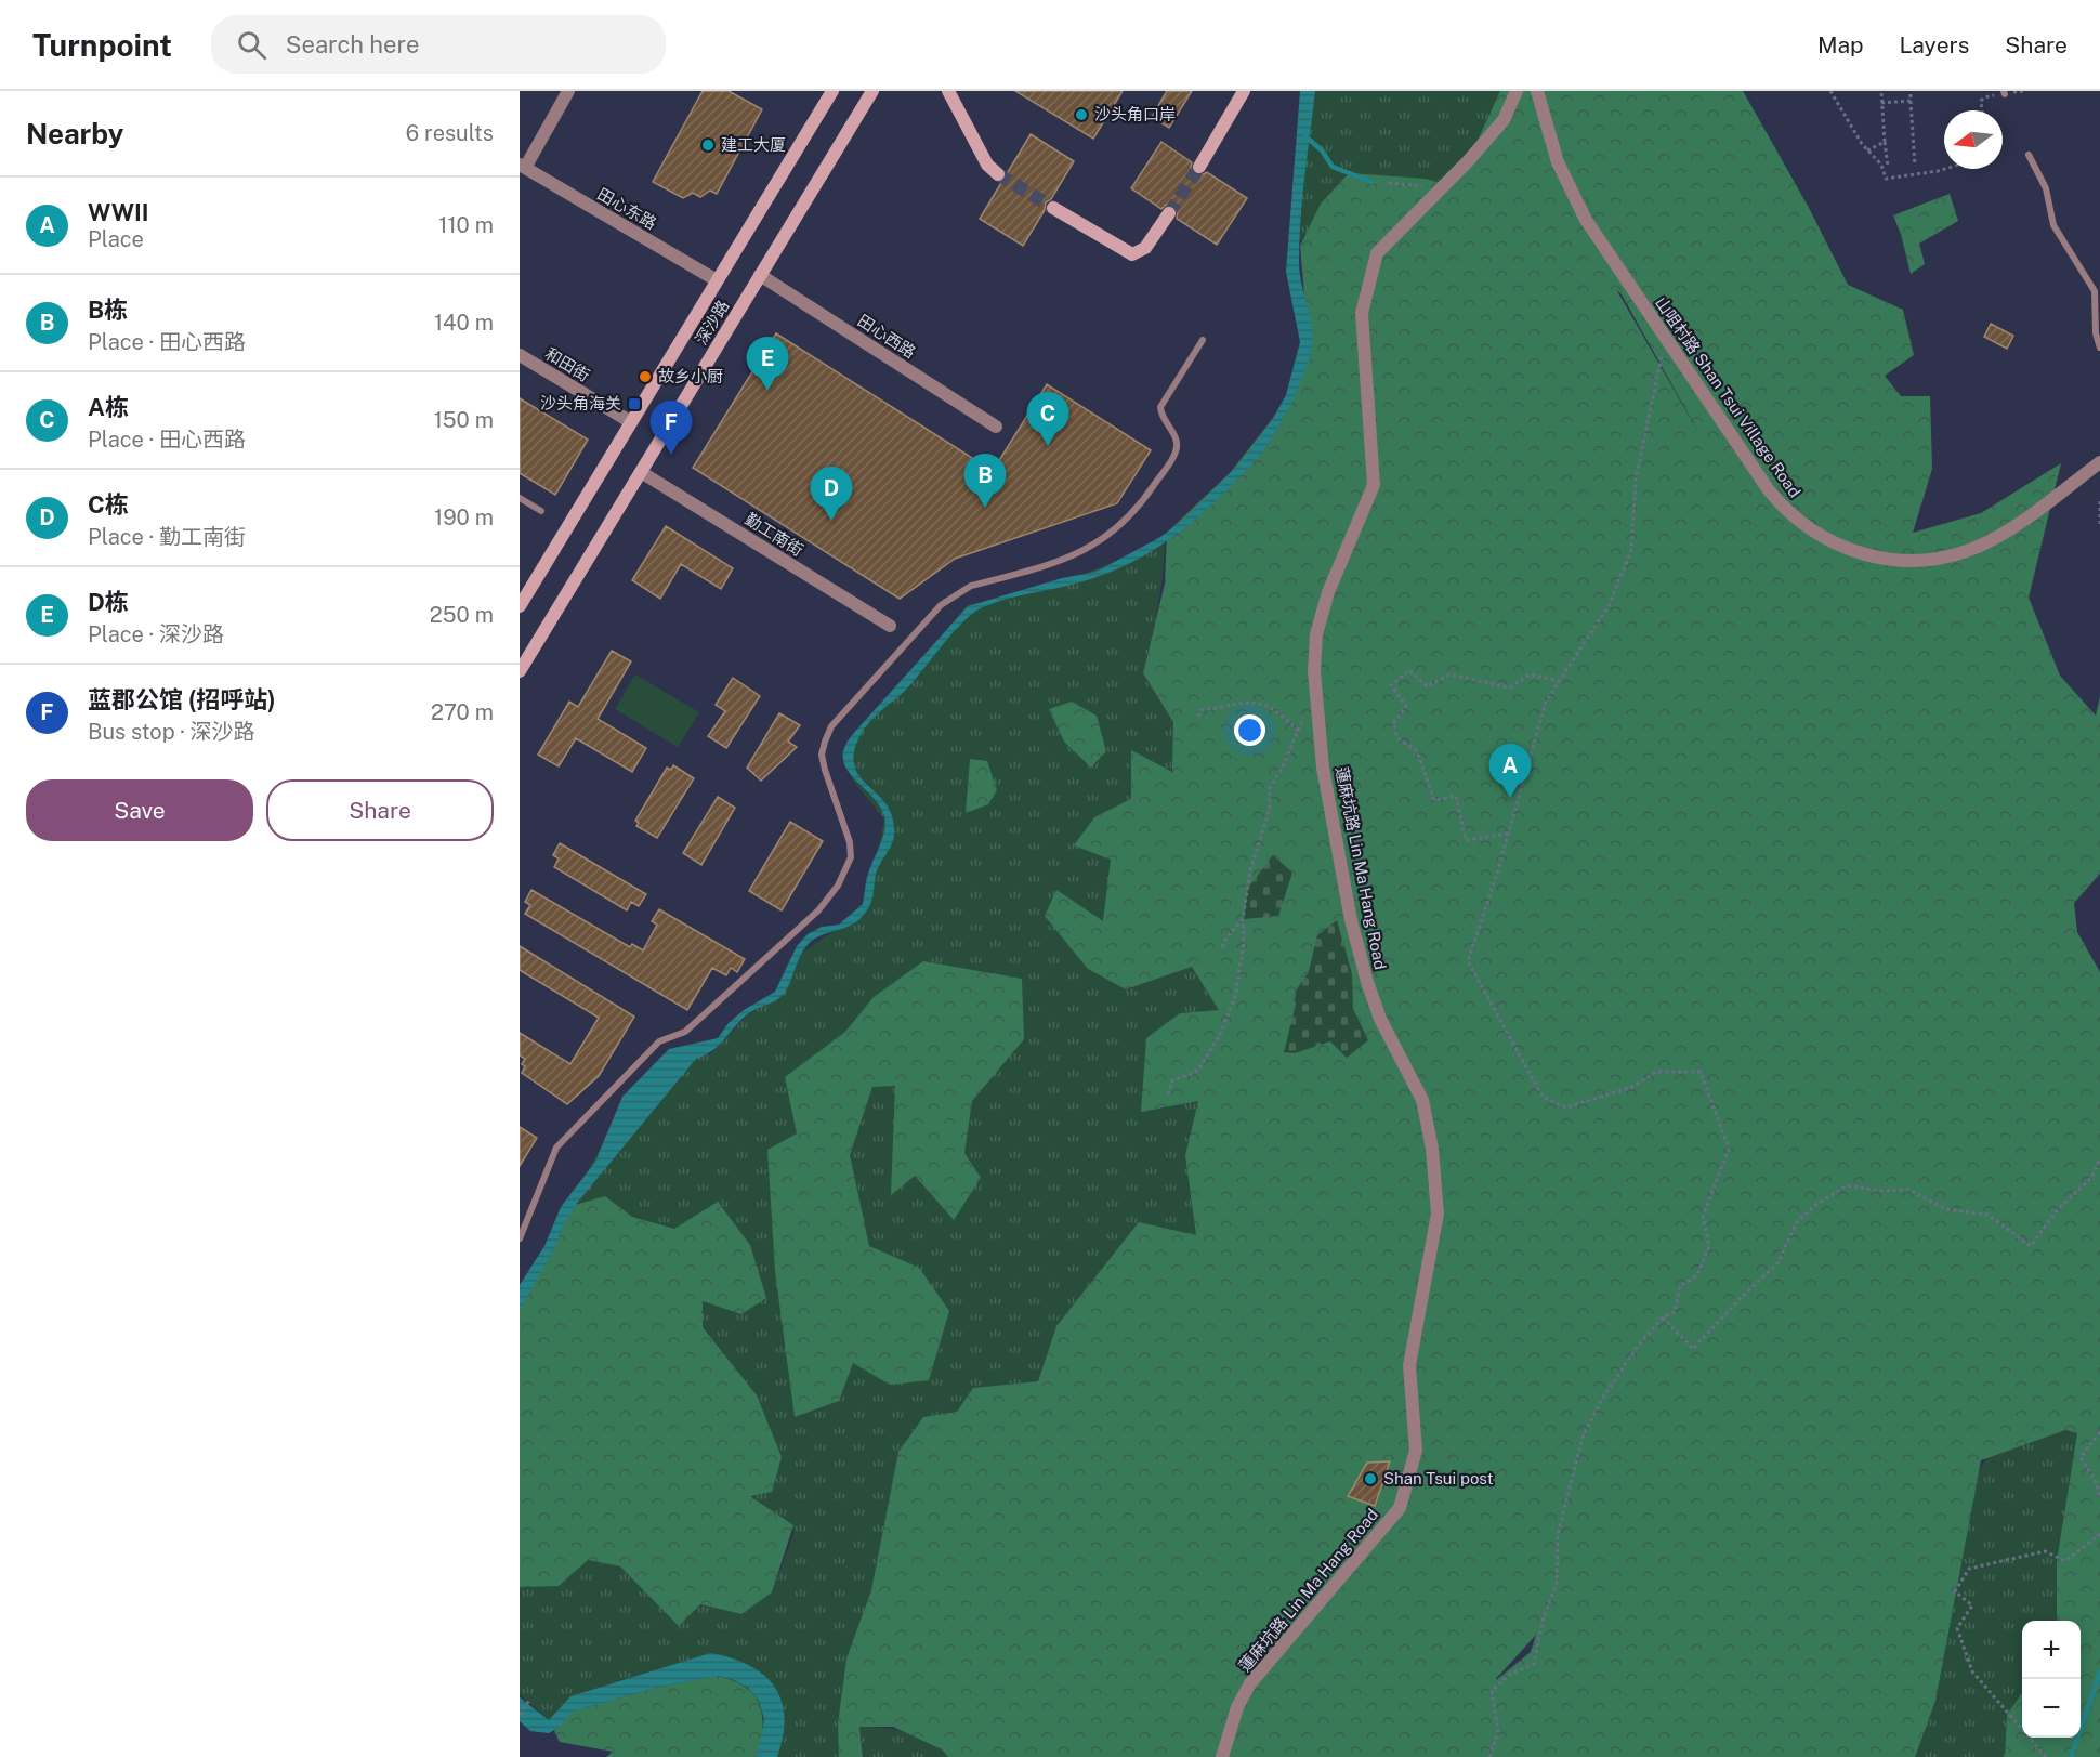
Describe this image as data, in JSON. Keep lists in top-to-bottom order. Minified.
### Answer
{"streets":{"main road":["深沙路"],"street":["田心东路","田心西路","和田街","山咀村路 Shan Tsui Village Road","勤工南街","蓮麻坑路 Lin Ma Hang Road"]},"crossings":[["田心东路","深沙路"],["深沙路","田心西路"],["深沙路","和田街"],["深沙路","勤工南街"]],"places":{"other":["沙头角口岸","建工大厦","故乡小厨","Shan Tsui post"],"transit":["沙头角海关"]},"north":"left","page":{"header":"Turnpoint","search":"Search here","nav":["Map","Layers","Share"],"heading":["Nearby","6 results"],"list":[{"mark":"A","name":"WWII","note":"Place","value":"110 m"},{"mark":"B","name":"B栋","note":"Place · 田心西路","value":"140 m"},{"mark":"C","name":"A栋","note":"Place · 田心西路","value":"150 m"},{"mark":"D","name":"C栋","note":"Place · 勤工南街","value":"190 m"},{"mark":"E","name":"D栋","note":"Place · 深沙路","value":"250 m"},{"mark":"F","name":"蓝郡公馆 (招呼站)","note":"Bus stop · 深沙路","value":"270 m"}],"pins":["E","C","F","B","D","A"],"buttons":["Save","Share"],"map_buttons":["+","−"]}}
